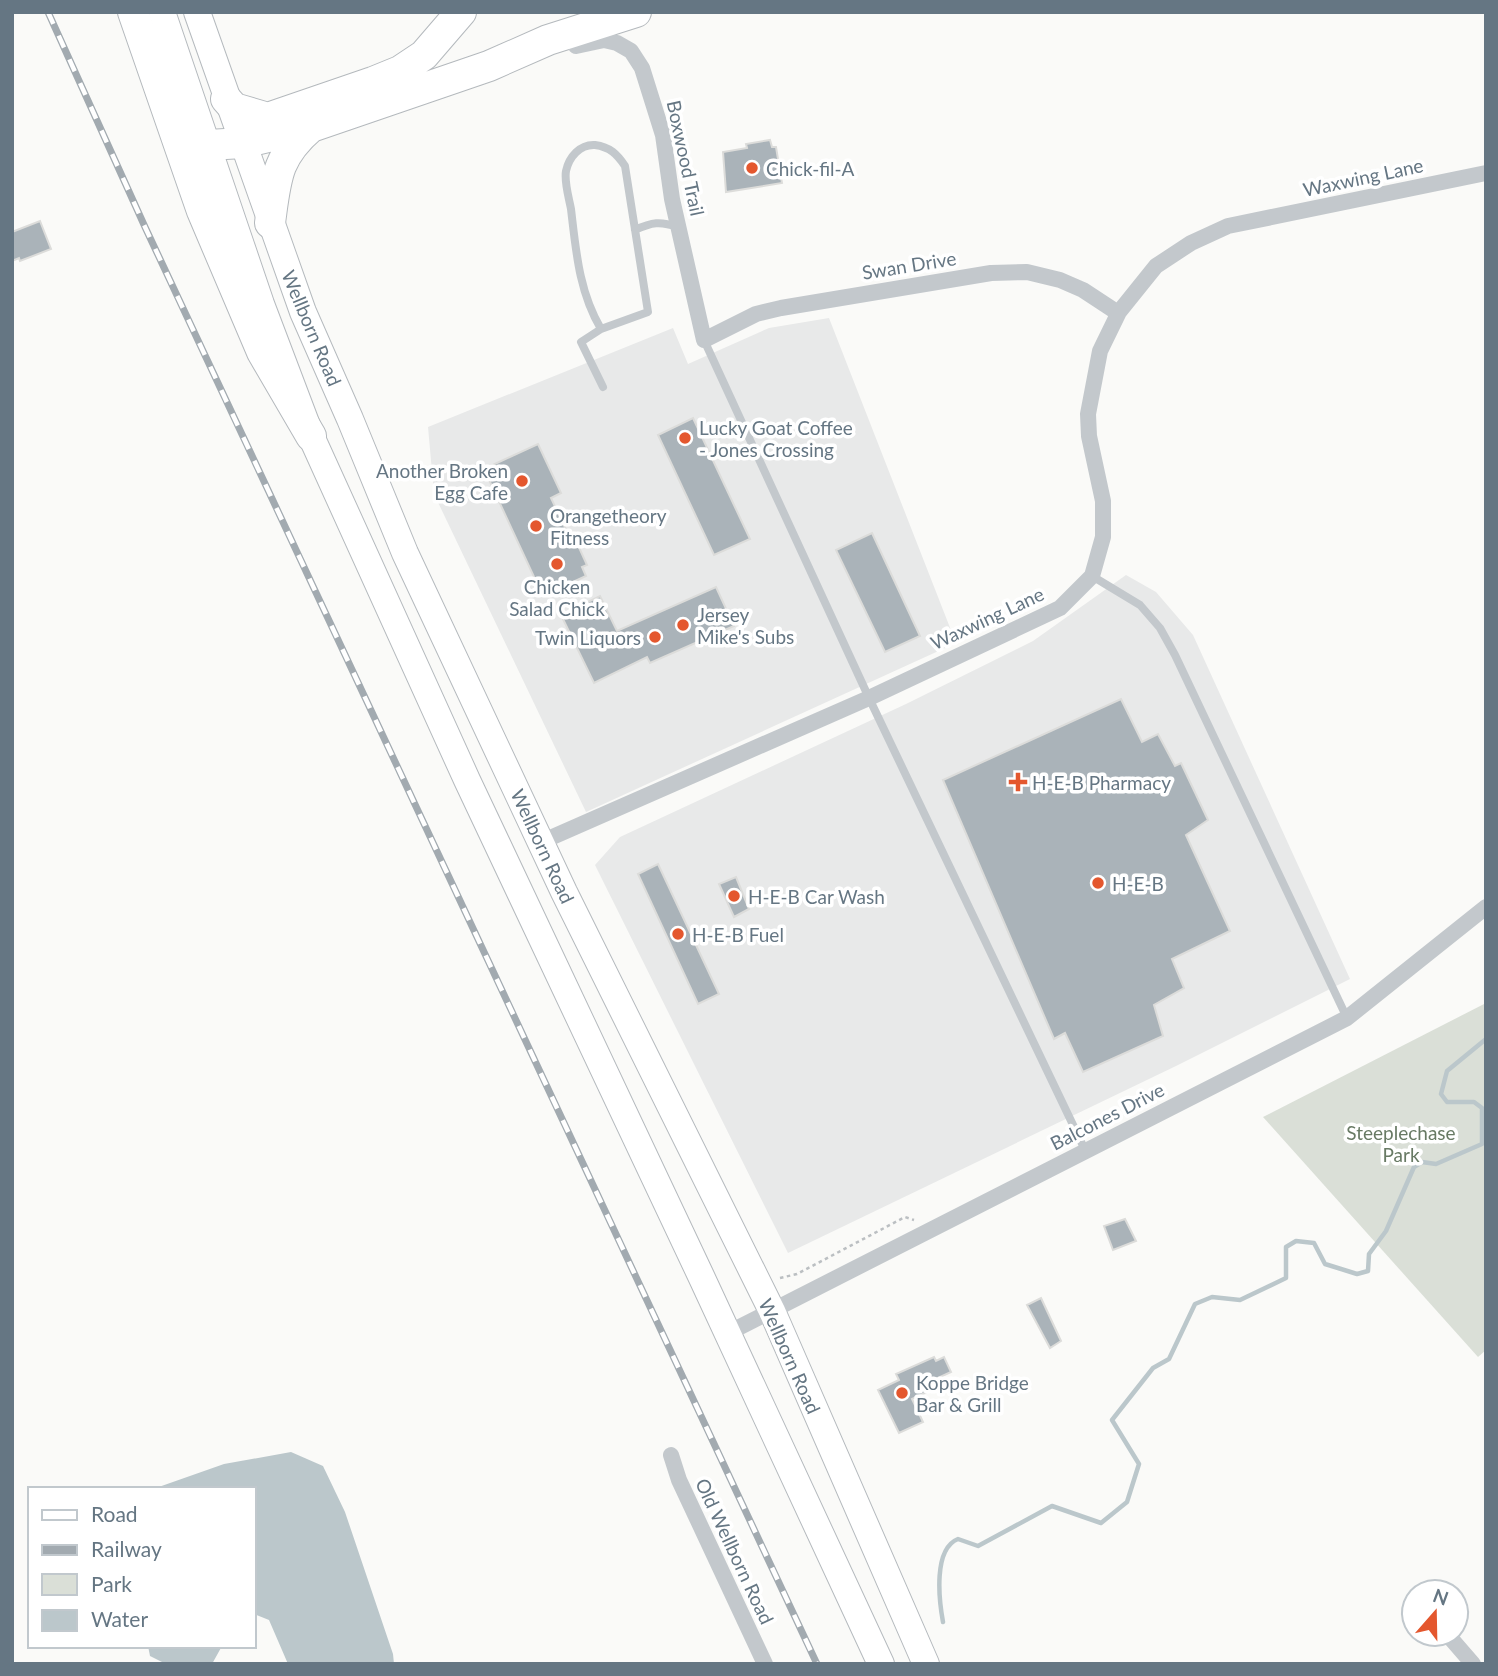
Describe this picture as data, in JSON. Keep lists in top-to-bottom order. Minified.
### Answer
{"streets":{"main road":["Wellborn Road"],"street":["Boxwood Trail","Waxwing Lane","Swan Drive","Balcones Drive","Old Wellborn Road"]},"crossings":[["Boxwood Trail","Swan Drive"],["Waxwing Lane","Swan Drive"],["Waxwing Lane","Wellborn Road"],["Wellborn Road","Balcones Drive"]],"parks":["Steeplechase Park"],"places":{"other":["Chick-fil-A","Lucky Goat Coffee - Jones Crossing","Another Broken Egg Cafe","Orangetheory Fitness","Chicken Salad Chick","Jersey Mike's Subs","Twin Liquors","H-E-B","H-E-B Car Wash","H-E-B Fuel","Koppe Bridge Bar & Grill"],"health":["H-E-B Pharmacy"]},"legend":["Road","Railway","Park","Water"],"north":"top"}
